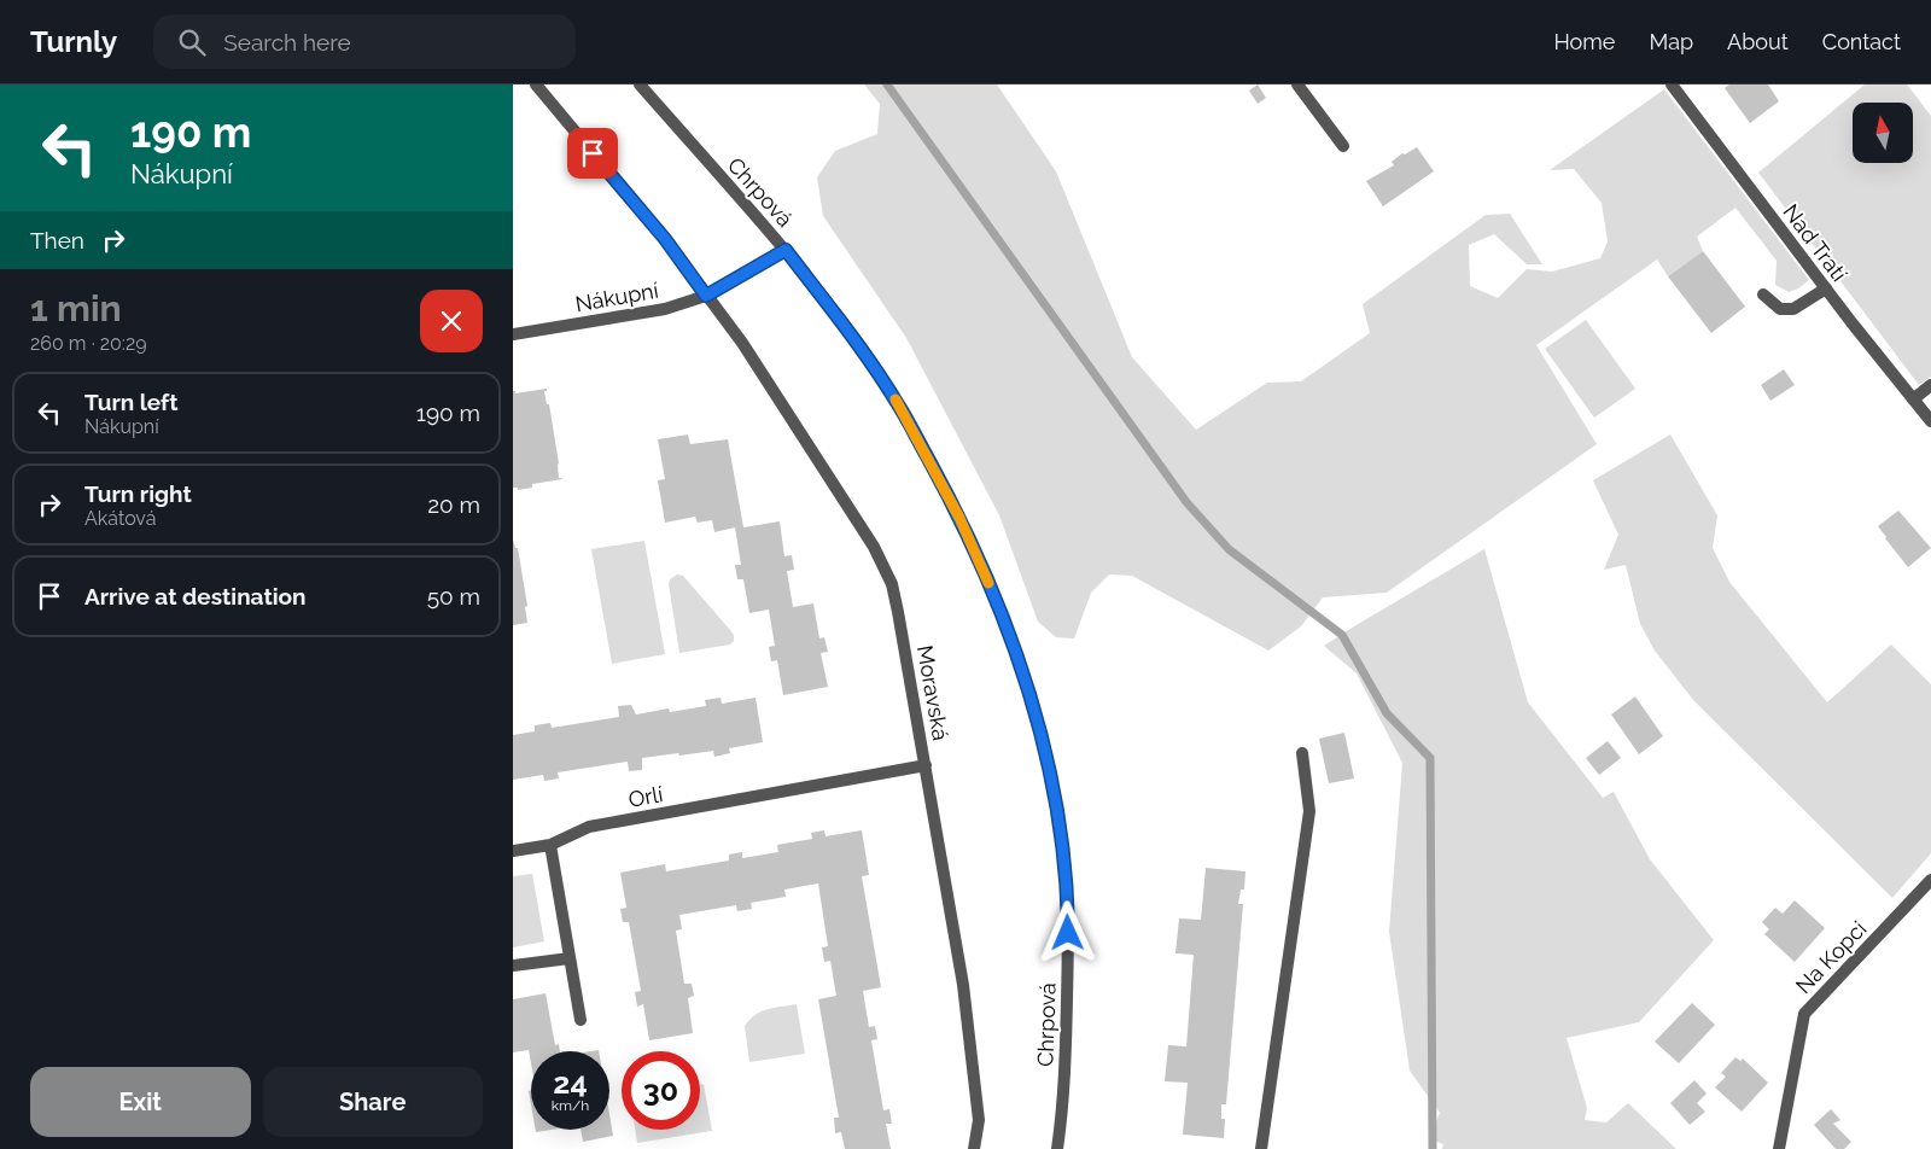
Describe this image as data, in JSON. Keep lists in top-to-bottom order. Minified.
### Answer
{"streets":{"street":["Chrpová","Nad Tratí","Nákupní","Moravská","Orlí","Na Kopci"]},"crossings":[["Chrpová","Nákupní"],["Nákupní","Moravská"],["Moravská","Orlí"]],"north":"top","page":{"header":"Turnly","search":"Search here","nav":["Home","Map","About","Contact"],"turn":["190 m","Nákupní"],"then":"Then","heading":["1 min","260 m · 20:29"],"list":[{"name":"Turn left","note":"Nákupní","value":"190 m"},{"name":"Turn right","note":"Akátová","value":"20 m"},{"name":"Arrive at destination","value":"50 m"}],"speed":"24 km/h","limit":"30","buttons":["Exit","Share"]}}
